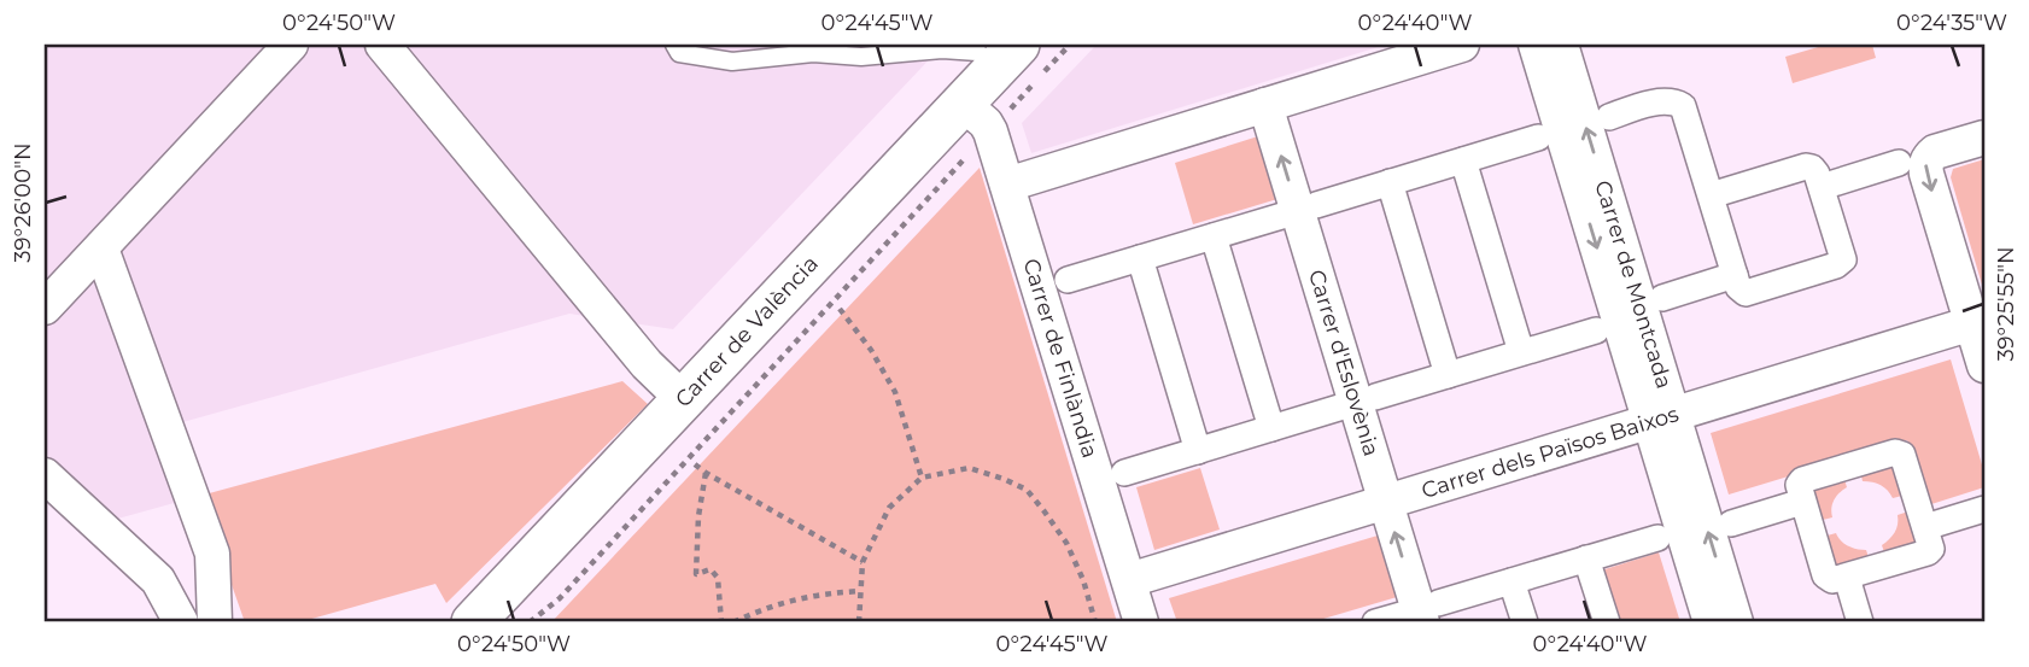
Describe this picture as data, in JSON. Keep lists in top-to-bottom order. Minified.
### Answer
{"streets":{"street":["Carrer de Montcada","Carrer de València","Carrer de Finlàndia","Carrer d'Eslovènia","Carrer dels Països Baixos"]},"crossings":[["Carrer de Montcada","Carrer dels Països Baixos"],["Carrer de València","Carrer de Finlàndia"],["Carrer de Finlàndia","Carrer dels Països Baixos"],["Carrer d'Eslovènia","Carrer dels Països Baixos"]],"coordinates":["0°24'50\"W","0°24'45\"W","0°24'40\"W","0°24'35\"W","39°26'00\"N","39°25'55\"N"]}
